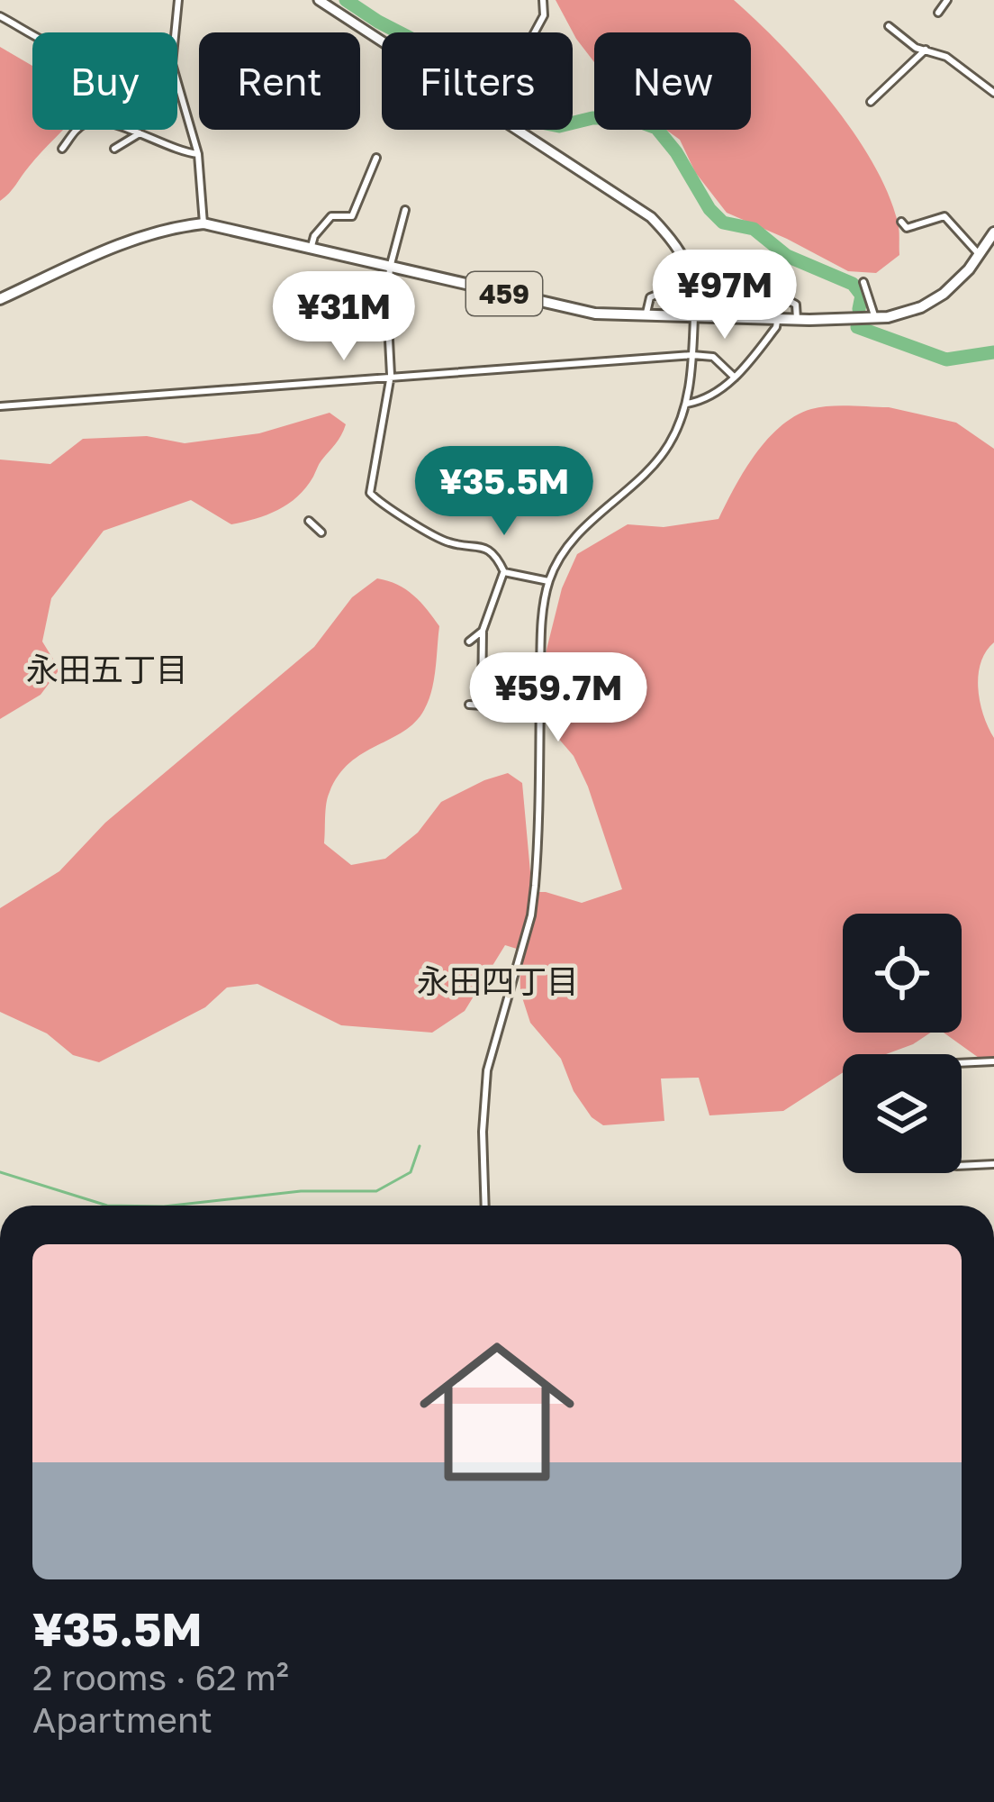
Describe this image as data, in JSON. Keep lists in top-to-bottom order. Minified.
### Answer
{"streets":{"highway":["459"]},"districts":["永田五丁目","永田四丁目"],"page":{"chip":["Buy","Rent","Filters","New"],"price":["¥97M","¥31M","¥35.5M","¥59.7M"],"list":[{"name":"¥35.5M","note":"2 rooms · 62 m² · Apartment"}]}}
